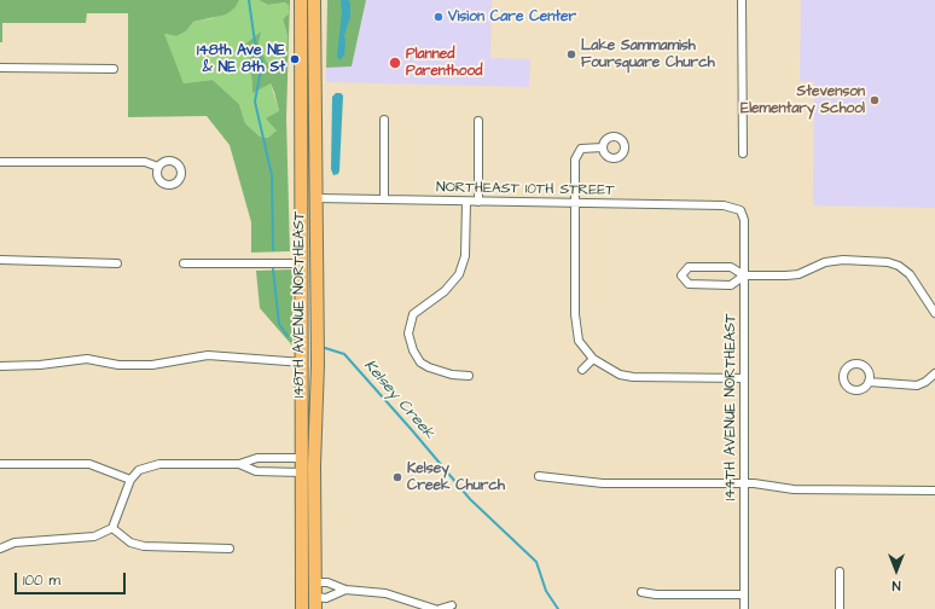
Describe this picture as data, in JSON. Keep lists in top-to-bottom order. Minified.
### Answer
{"streets":{"main road":["148TH AVENUE NORTHEAST"],"street":["NORTHEAST 10TH STREET","144TH AVENUE NORTHEAST"]},"crossings":[["NORTHEAST 10TH STREET","148TH AVENUE NORTHEAST"],["NORTHEAST 10TH STREET","144TH AVENUE NORTHEAST"]],"water":["Kelsey Creek"],"places":["Vision Care Center","Lake Sammamish Foursquare Church","148th Ave NE & NE 8th St","Planned Parenthood","Stevenson Elementary School","Kelsey Creek Church"],"scale_bar":"100 m","north":"bottom"}
